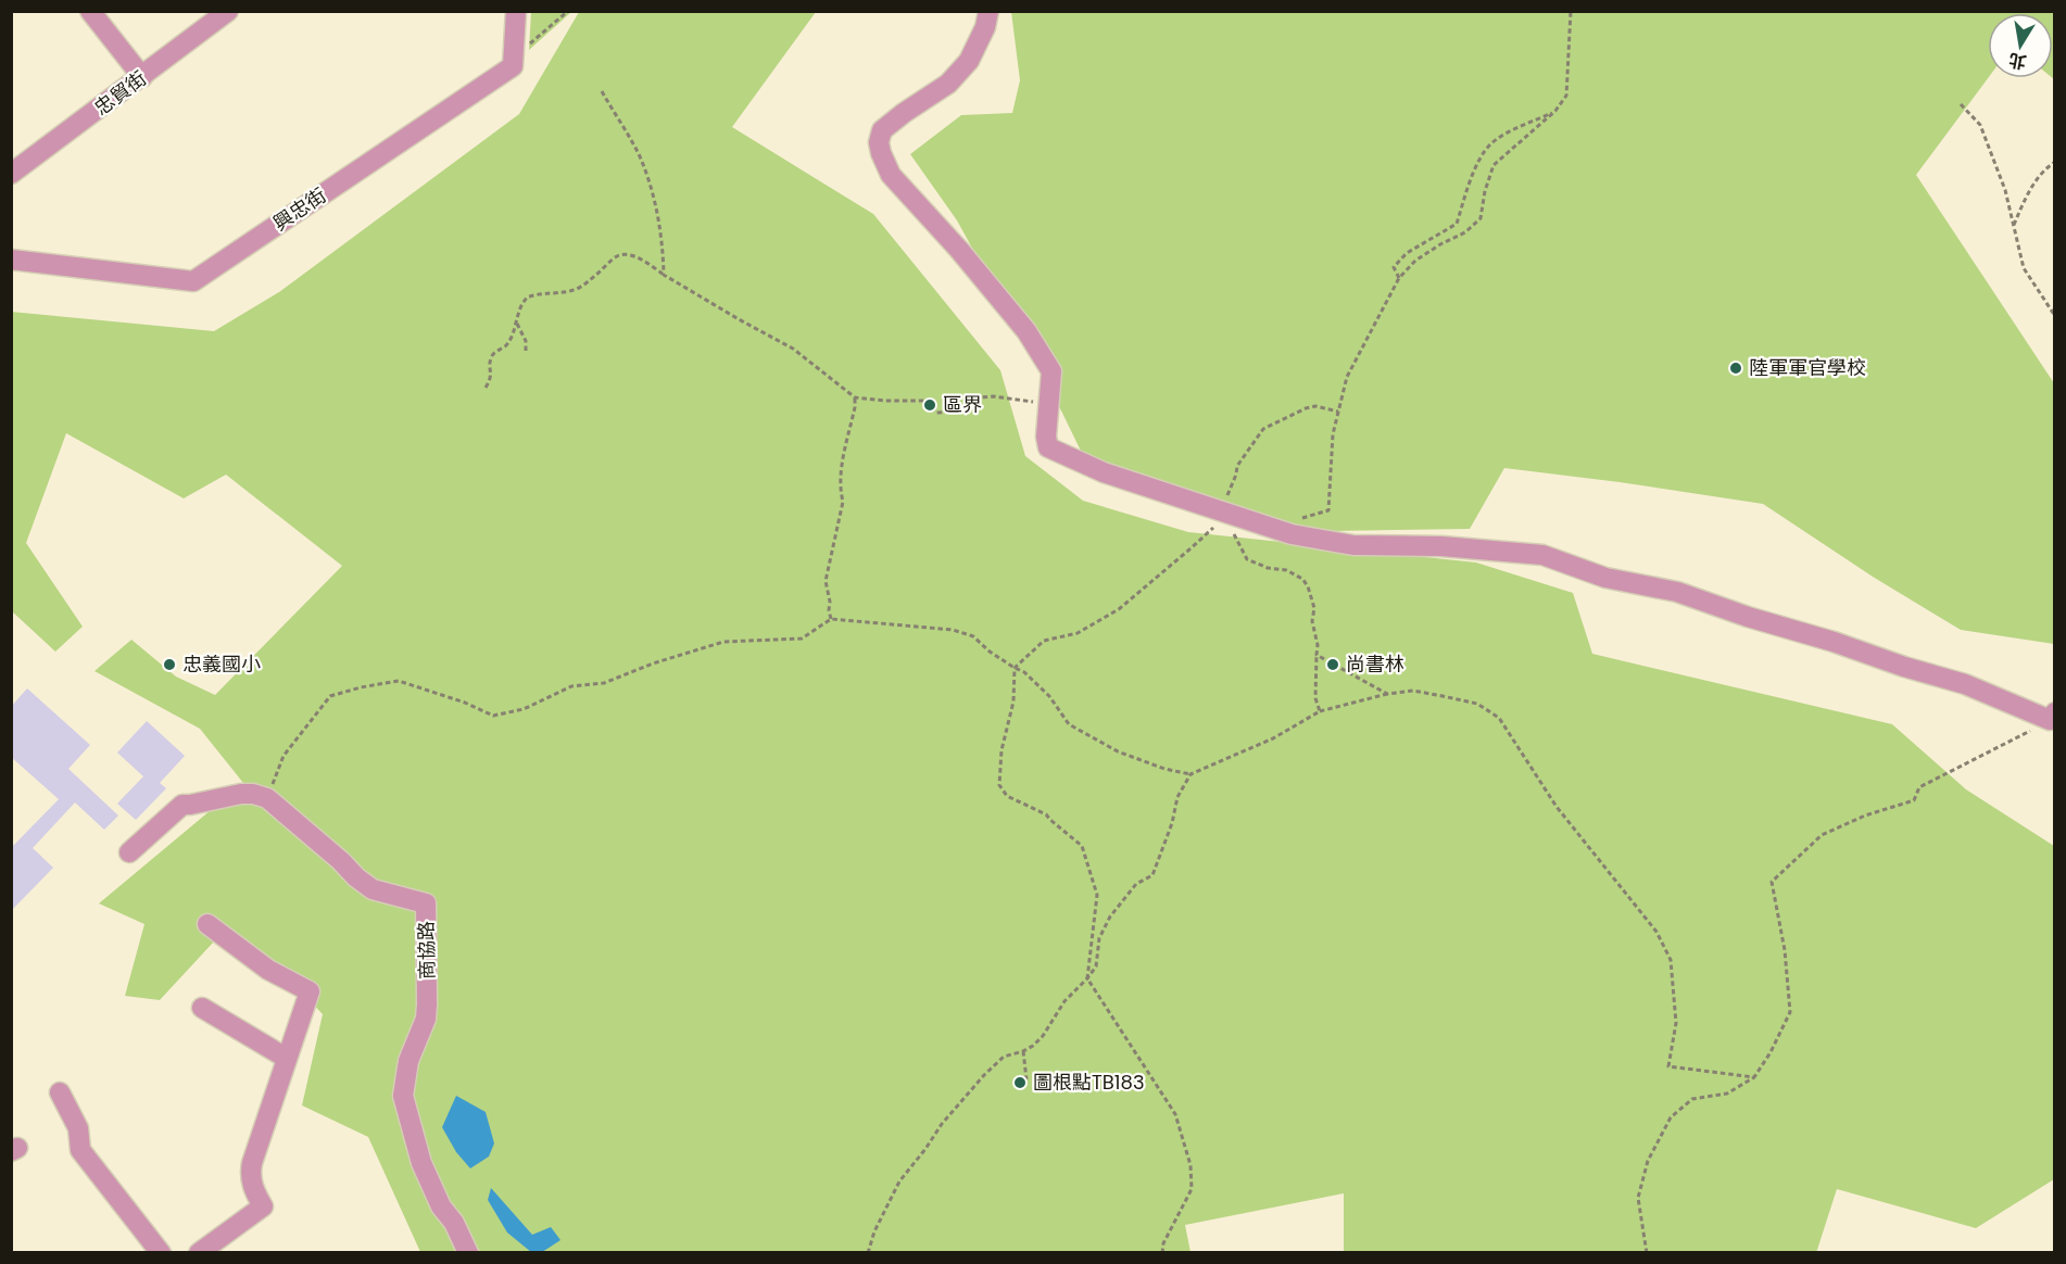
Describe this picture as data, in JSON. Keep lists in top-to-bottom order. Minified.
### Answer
{"streets":{"street":["忠貿街","興忠街","商協路"]},"places":["陸軍軍官學校","區界","忠義國小","尚書林","圖根點TB183"],"north":"bottom"}
